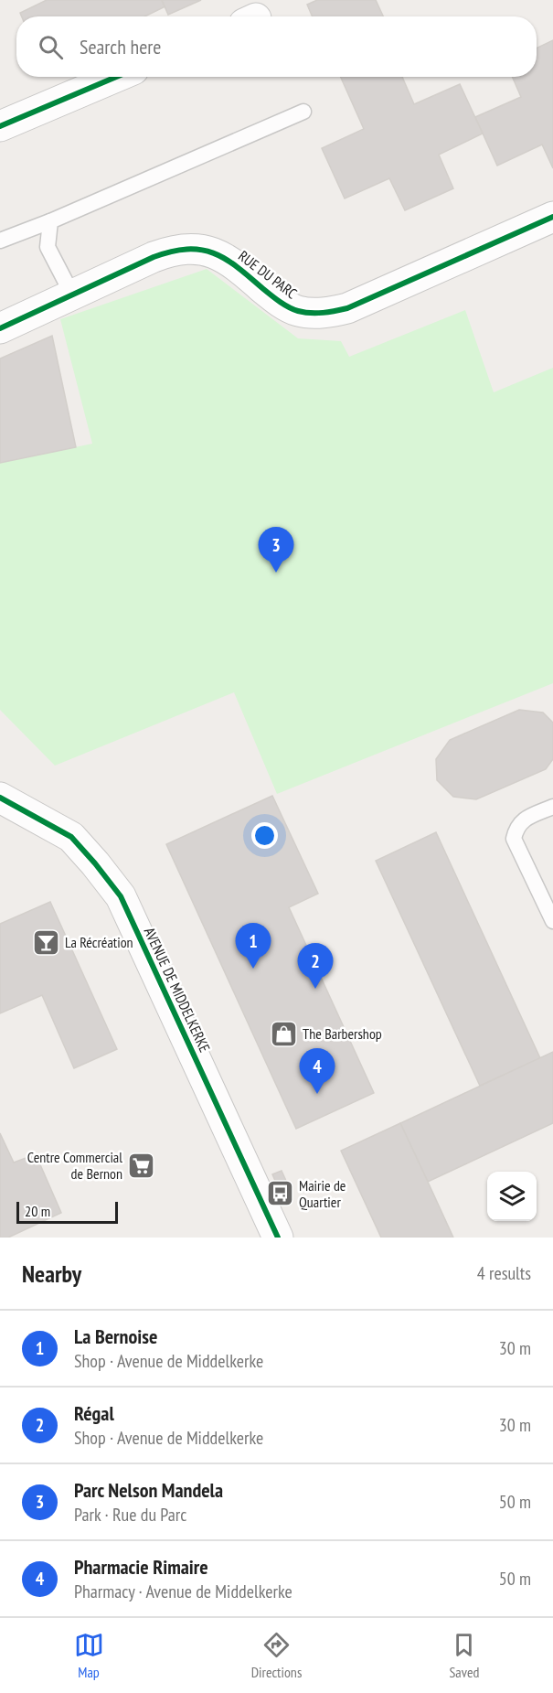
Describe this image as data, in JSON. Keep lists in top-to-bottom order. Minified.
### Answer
{"streets":{"street":["RUE DU PARC","AVENUE DE MIDDELKERKE"]},"places":{"bar":["La Récréation"],"shop":["The Barbershop"],"supermarket":["Centre Commercial de Bernon"],"bus stop":["Mairie de Quartier"]},"scale_bar":"20 m","page":{"search":"Search here","pins":["3","1","2","4"],"scale":"20 m","heading":["Nearby","4 results"],"list":[{"mark":"1","name":"La Bernoise","note":"Shop · Avenue de Middelkerke","value":"30 m"},{"mark":"2","name":"Régal","note":"Shop · Avenue de Middelkerke","value":"30 m"},{"mark":"3","name":"Parc Nelson Mandela","note":"Park · Rue du Parc","value":"50 m"},{"mark":"4","name":"Pharmacie Rimaire","note":"Pharmacy · Avenue de Middelkerke","value":"50 m"}],"nav":["Map","Directions","Saved"]}}
